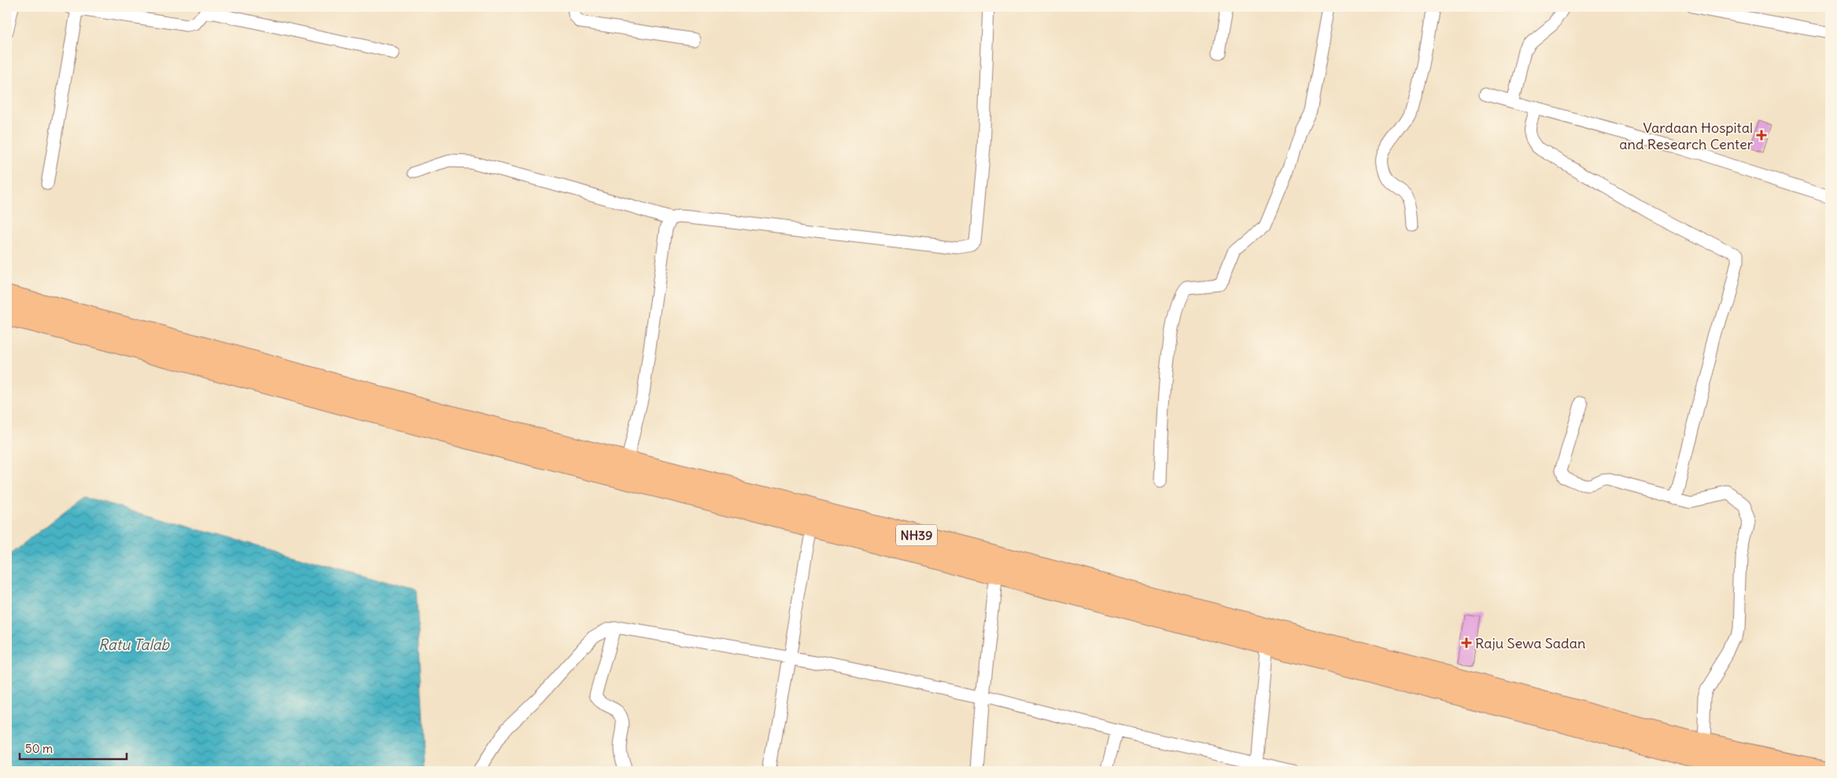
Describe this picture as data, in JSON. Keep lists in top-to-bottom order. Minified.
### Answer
{"streets":{"highway":["NH39"]},"water":["Ratu Talab"],"places":{"health":["Vardaan Hospital and Research Center","Raju Sewa Sadan"]},"scale_bar":"50 m"}
